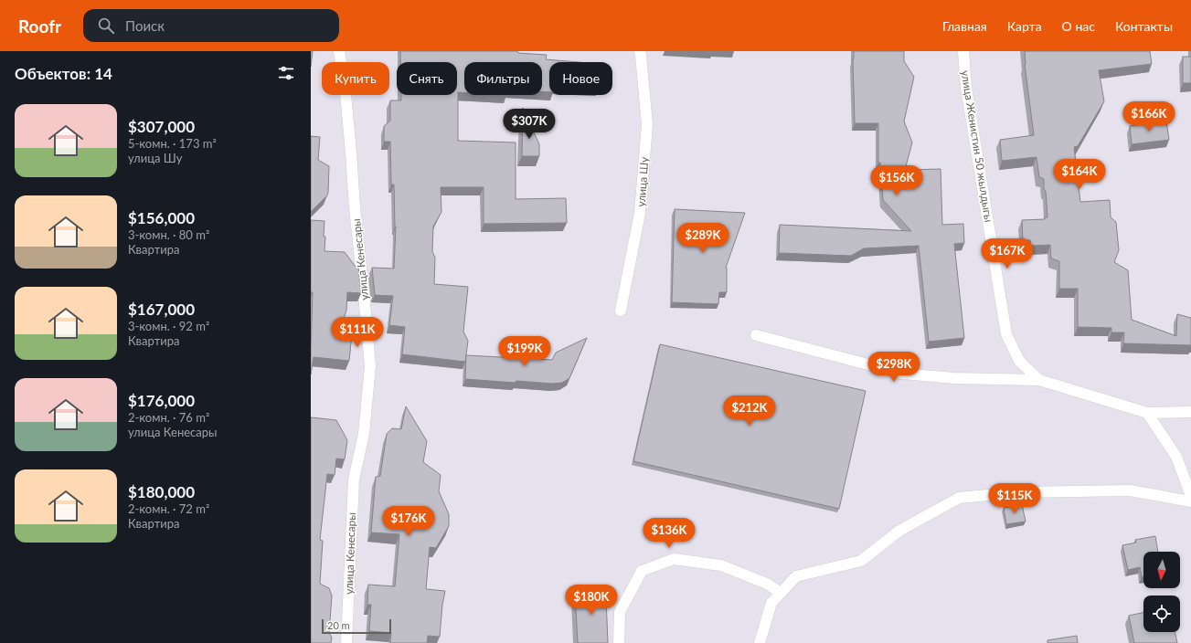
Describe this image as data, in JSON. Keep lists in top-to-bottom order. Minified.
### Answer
{"streets":{"street":["улица Женистин 50 жылдыгы","улица Шу","улица Кенесары"]},"scale_bar":"20 m","north":"bottom","page":{"header":"Roofr","search":"Поиск","nav":["Главная","Карта","О нас","Контакты"],"heading":"Объектов: 14","chip":["Купить","Снять","Фильтры","Новое"],"list":[{"name":"$307,000","note":"5-комн. · 173 m² · улица Шу"},{"name":"$156,000","note":"3-комн. · 80 m² · Квартира"},{"name":"$167,000","note":"3-комн. · 92 m² · Квартира"},{"name":"$176,000","note":"2-комн. · 76 m² · улица Кенесары"},{"name":"$180,000","note":"2-комн. · 72 m² · Квартира"}],"price":["$166K","$307K","$164K","$156K","$289K","$167K","$111K","$199K","$298K","$212K","$115K","$176K","$136K","$180K"],"scale":"20 m"}}
